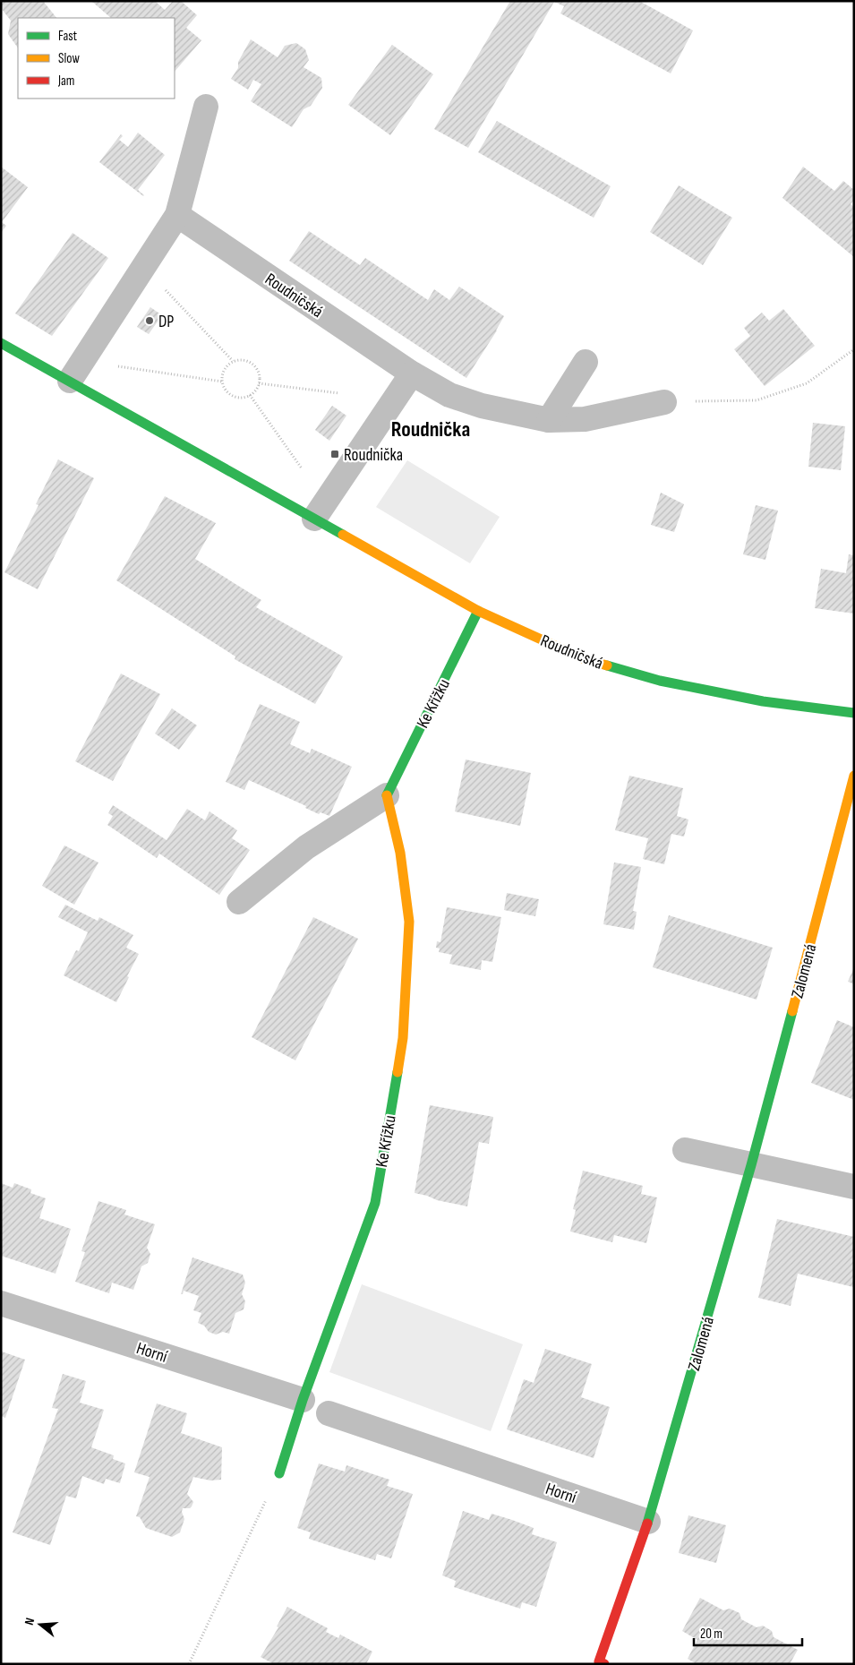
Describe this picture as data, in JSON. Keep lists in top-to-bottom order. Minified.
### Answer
{"streets":{"street":["Roudničská","Ke Křížku","Zalomená","Horní"]},"crossings":[["Roudničská","Ke Křížku"],["Ke Křížku","Horní"],["Zalomená","Horní"]],"districts":["Roudnička"],"places":{"other":["DP"],"transit":["Roudnička"]},"legend":["Fast","Slow","Jam"],"scale_bar":"20 m","north":"left"}
